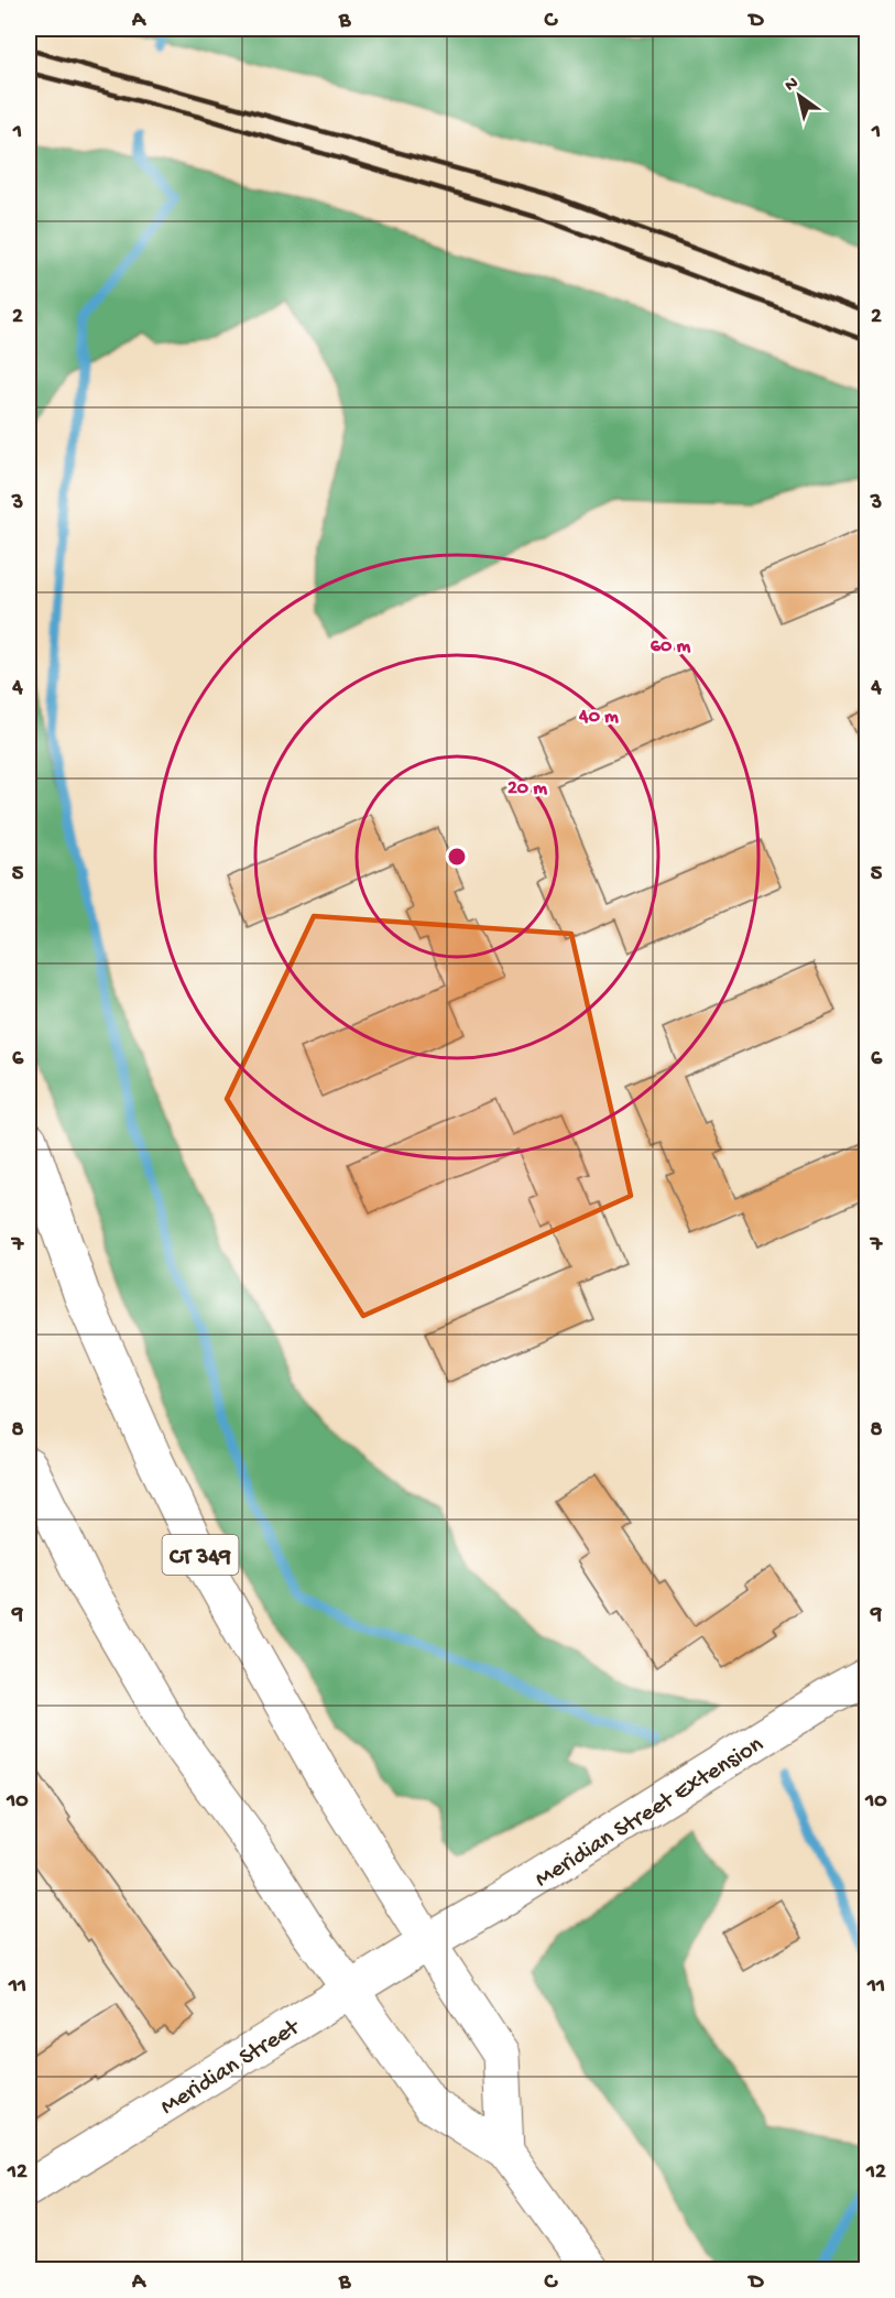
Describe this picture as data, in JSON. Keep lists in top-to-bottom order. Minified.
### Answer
{"streets":{"main road":["CT 349","Meridian Street Extension","Meridian Street"]},"crossings":[["CT 349","Meridian Street Extension"],["CT 349","Meridian Street"],["Meridian Street Extension","Meridian Street"]],"north":"top left","grid":{"columns":["A","B","C","D"],"rows":["1","2","3","4","5","6","7","8","9","10","11","12"]},"rings":["60 m","40 m","20 m"]}
